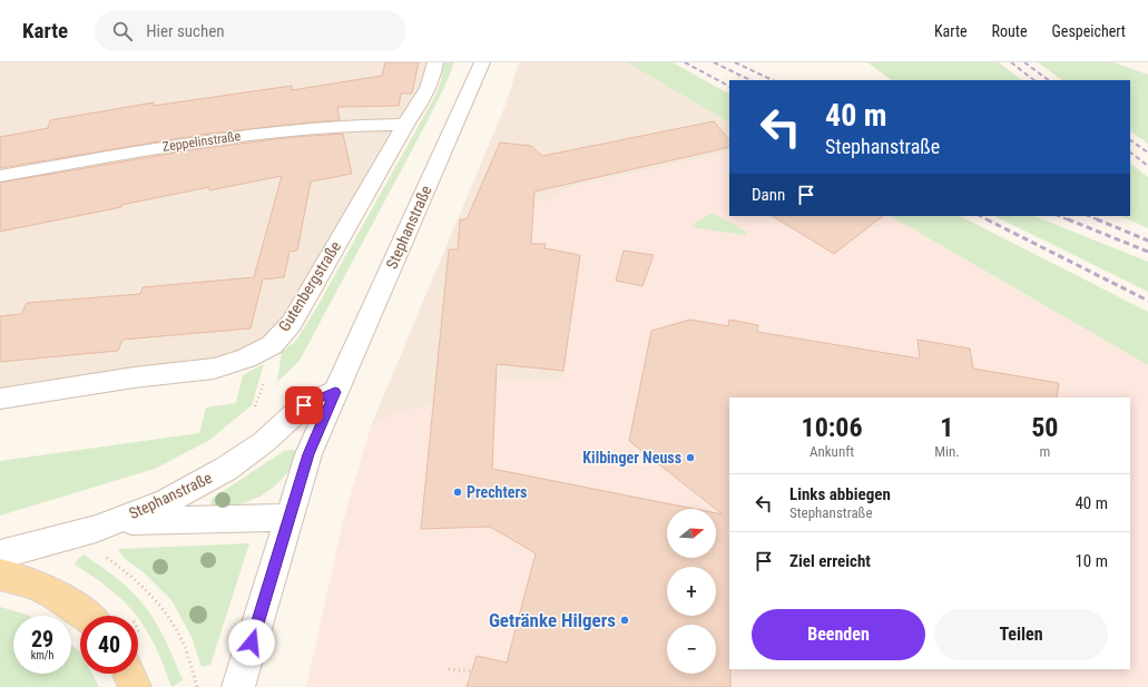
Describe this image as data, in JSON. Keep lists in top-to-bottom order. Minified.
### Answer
{"streets":{"street":["Zeppelinstraße","Stephanstraße","Gutenbergstraße"]},"crossings":[["Zeppelinstraße","Gutenbergstraße"]],"places":["Kilbinger Neuss","Prechters","Getränke Hilgers"],"north":"right","page":{"header":"Karte","search":"Hier suchen","nav":["Karte","Route","Gespeichert"],"turn":["40 m","Stephanstraße"],"then":"Dann","eta":["10:06","Ankunft","1","Min.","50","m"],"list":[{"name":"Links abbiegen","note":"Stephanstraße","value":"40 m"},{"name":"Ziel erreicht","value":"10 m"}],"map_buttons":["+","−"],"buttons":["Beenden","Teilen"],"speed":"29 km/h","limit":"40"}}
